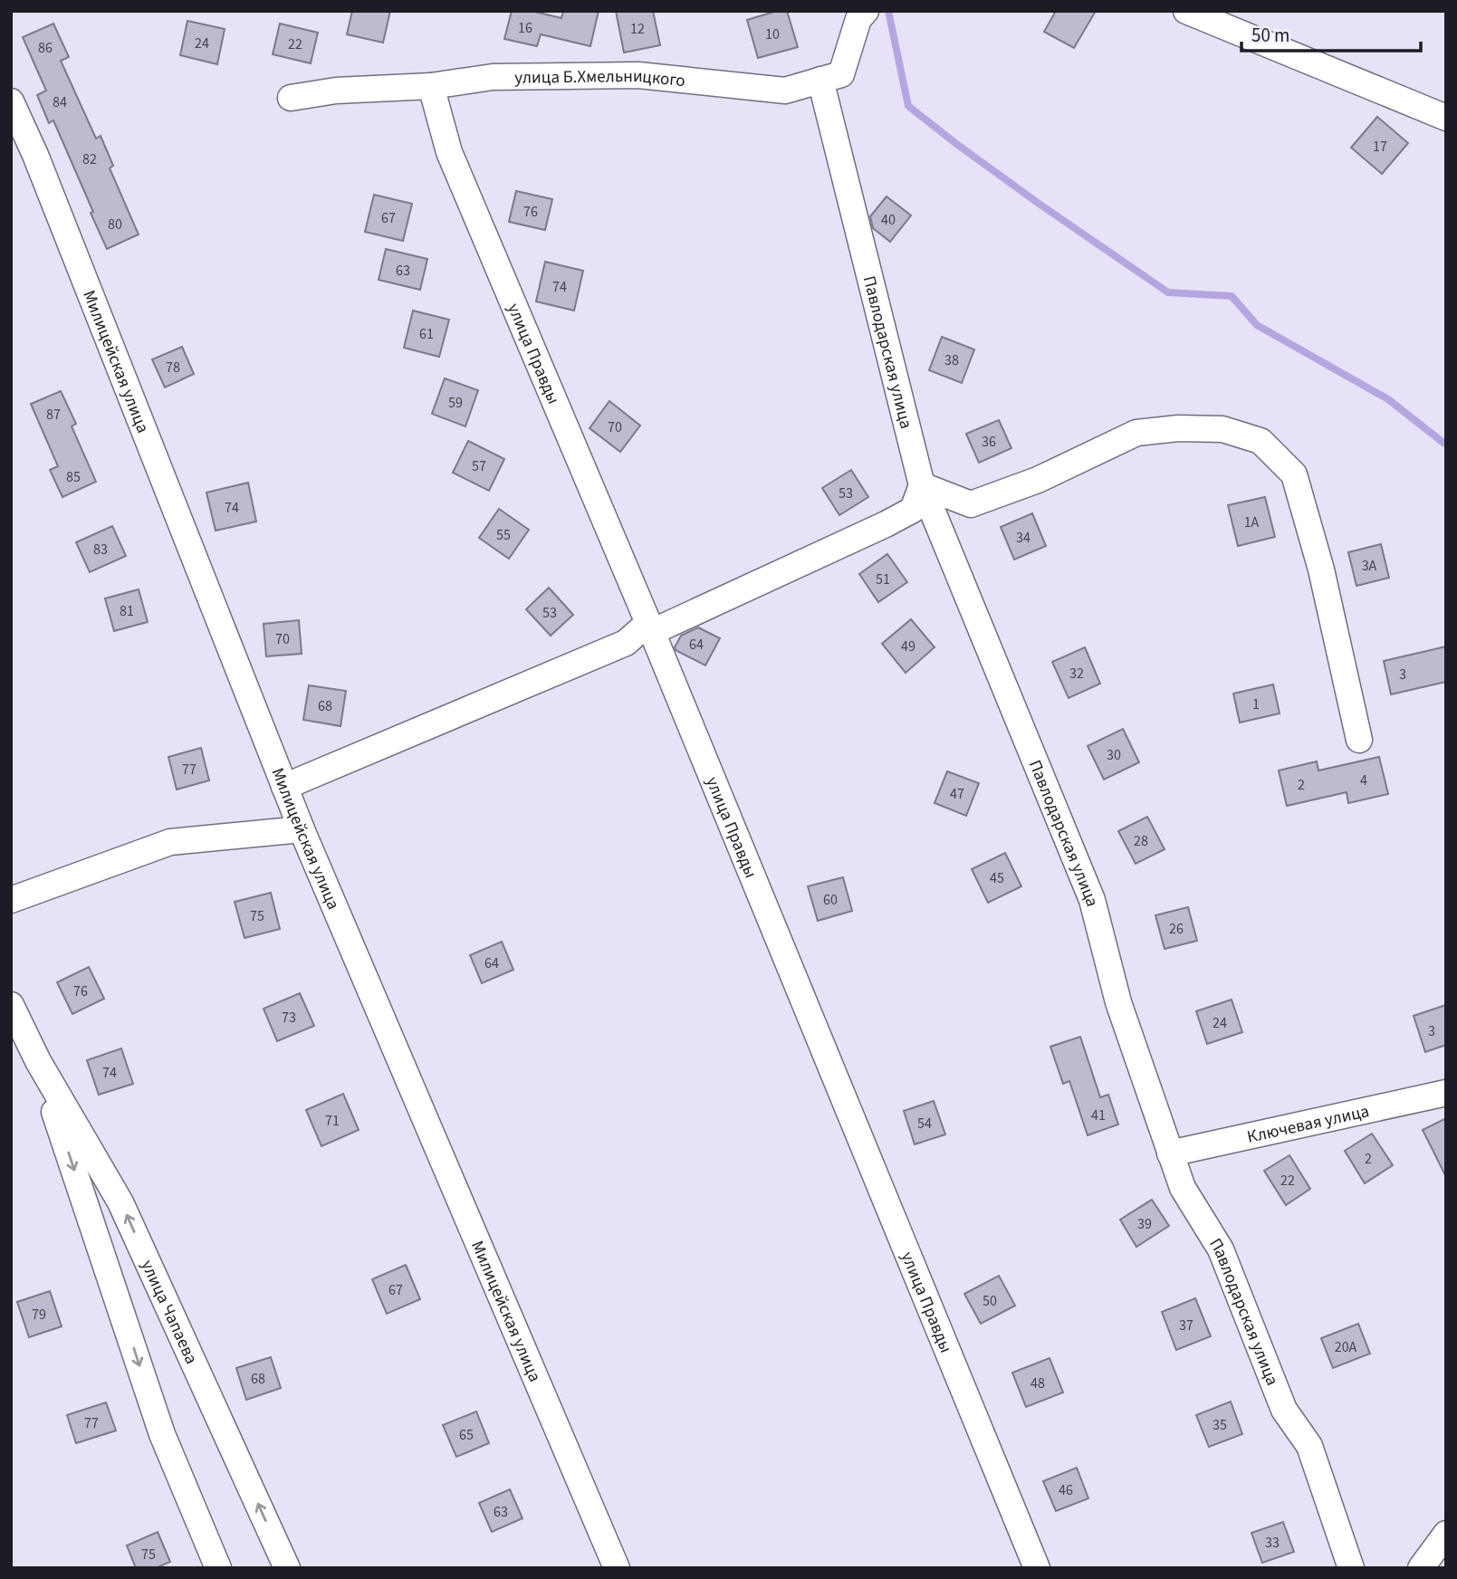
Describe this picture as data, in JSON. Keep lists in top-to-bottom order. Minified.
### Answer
{"streets":{"street":["улица Б.Хмельницкого","Павлодарская улица","улица Правды","Милицейская улица","Ключевая улица","улица Чапаева"]},"crossings":[["улица Б.Хмельницкого","Павлодарская улица"],["улица Б.Хмельницкого","улица Правды"],["Павлодарская улица","Ключевая улица"]],"house_numbers":["16","12","10","24","22","86","84","17","82","76","67","40","80","63","74","61","38","78","59","87","70","36","57","85","53","74","1А","55","34","83","3А","51","81","53","70","64","49","32","3","1","68","30","77","4","2","47","28","45","60","75","26","64","76","73","24","3","74","41","71","54","2","22","39","67","50","79","37","20А","68","48","77","35","65","46","63","33","75"],"scale_bar":"50 m"}
